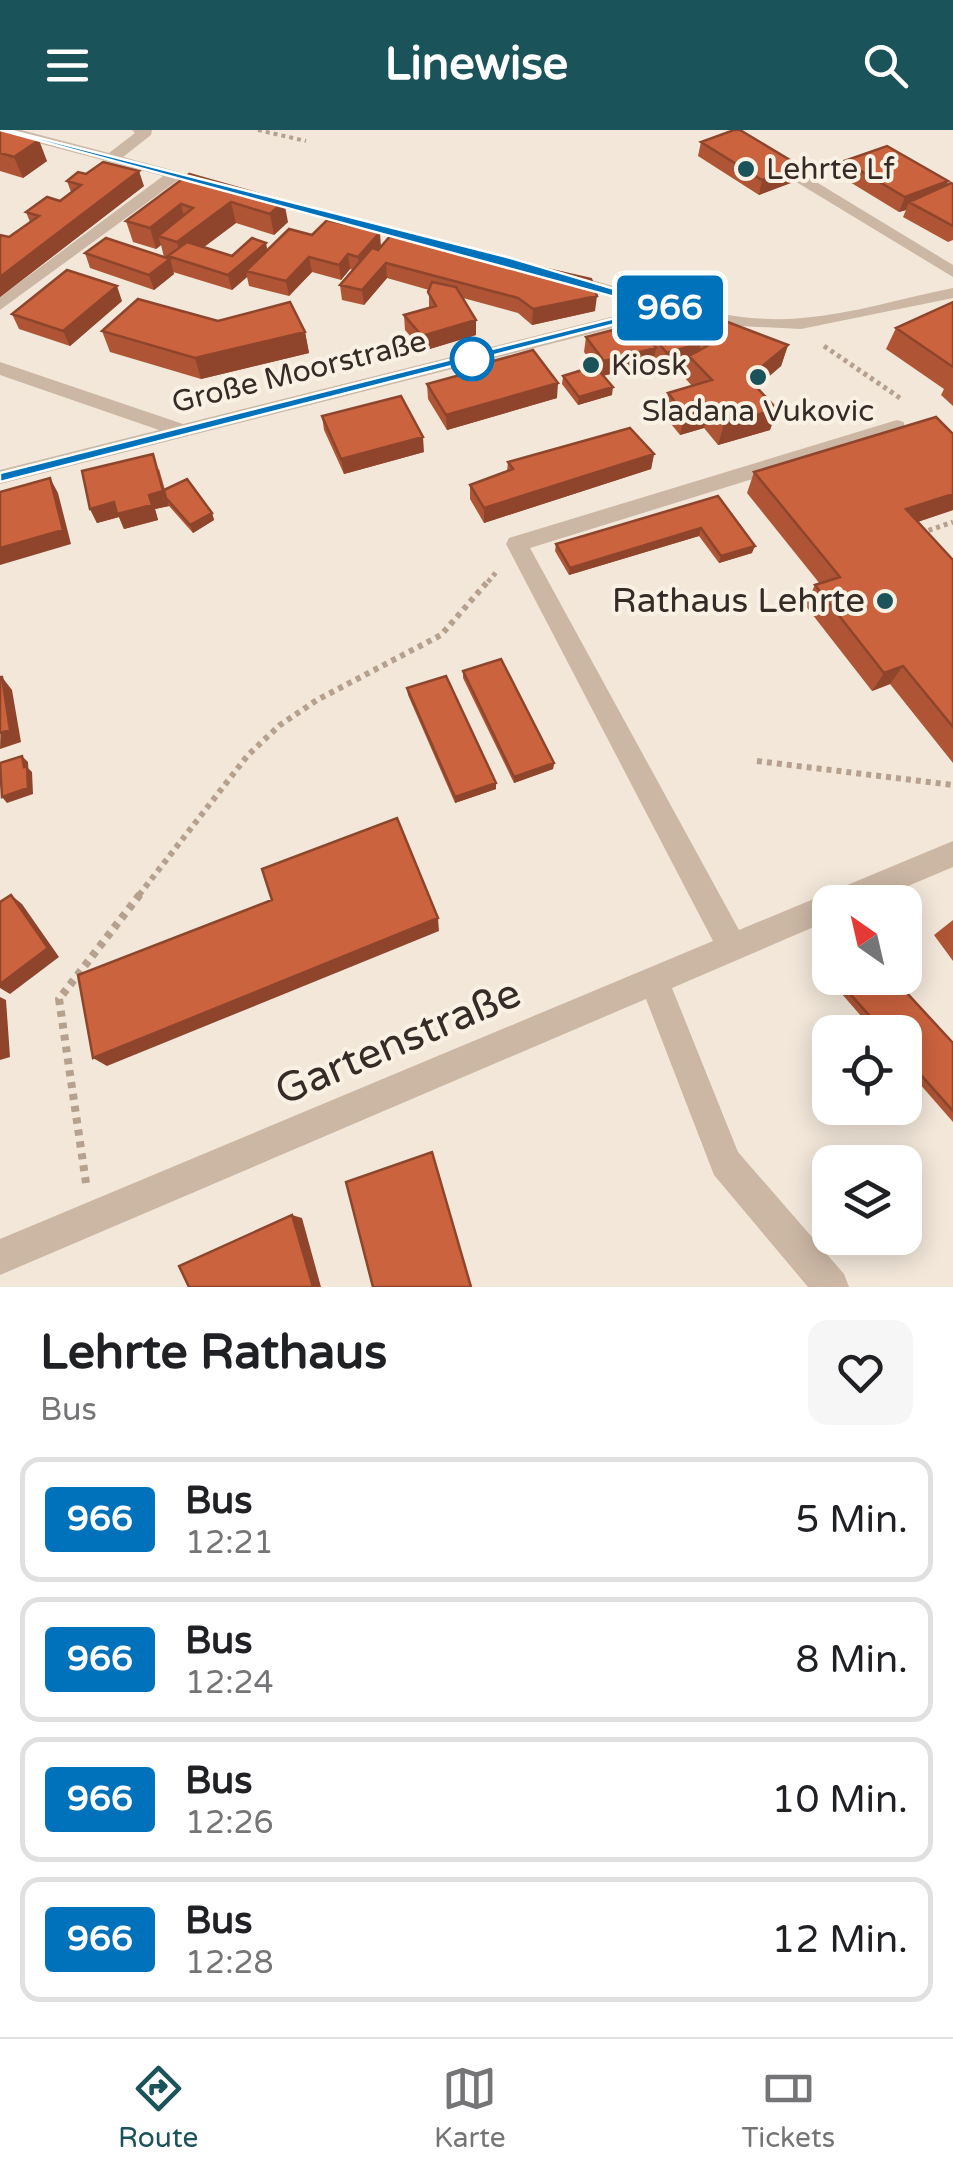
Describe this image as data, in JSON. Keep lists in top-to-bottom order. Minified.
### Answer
{"streets":{"street":["Große Moorstraße","Gartenstraße"]},"places":["Lehrte Lf","Kiosk","Sladana Vukovic","Rathaus Lehrte"],"lines":["bus line 966"],"north":"top left","page":{"header":"Linewise","on_map":"966","heading":["Lehrte Rathaus","Bus"],"list":[{"mark":"966","name":"Bus","note":"12:21","value":"5 Min."},{"mark":"966","name":"Bus","note":"12:24","value":"8 Min."},{"mark":"966","name":"Bus","note":"12:26","value":"10 Min."},{"mark":"966","name":"Bus","note":"12:28","value":"12 Min."}],"tabs":["Route","Karte","Tickets"]}}
